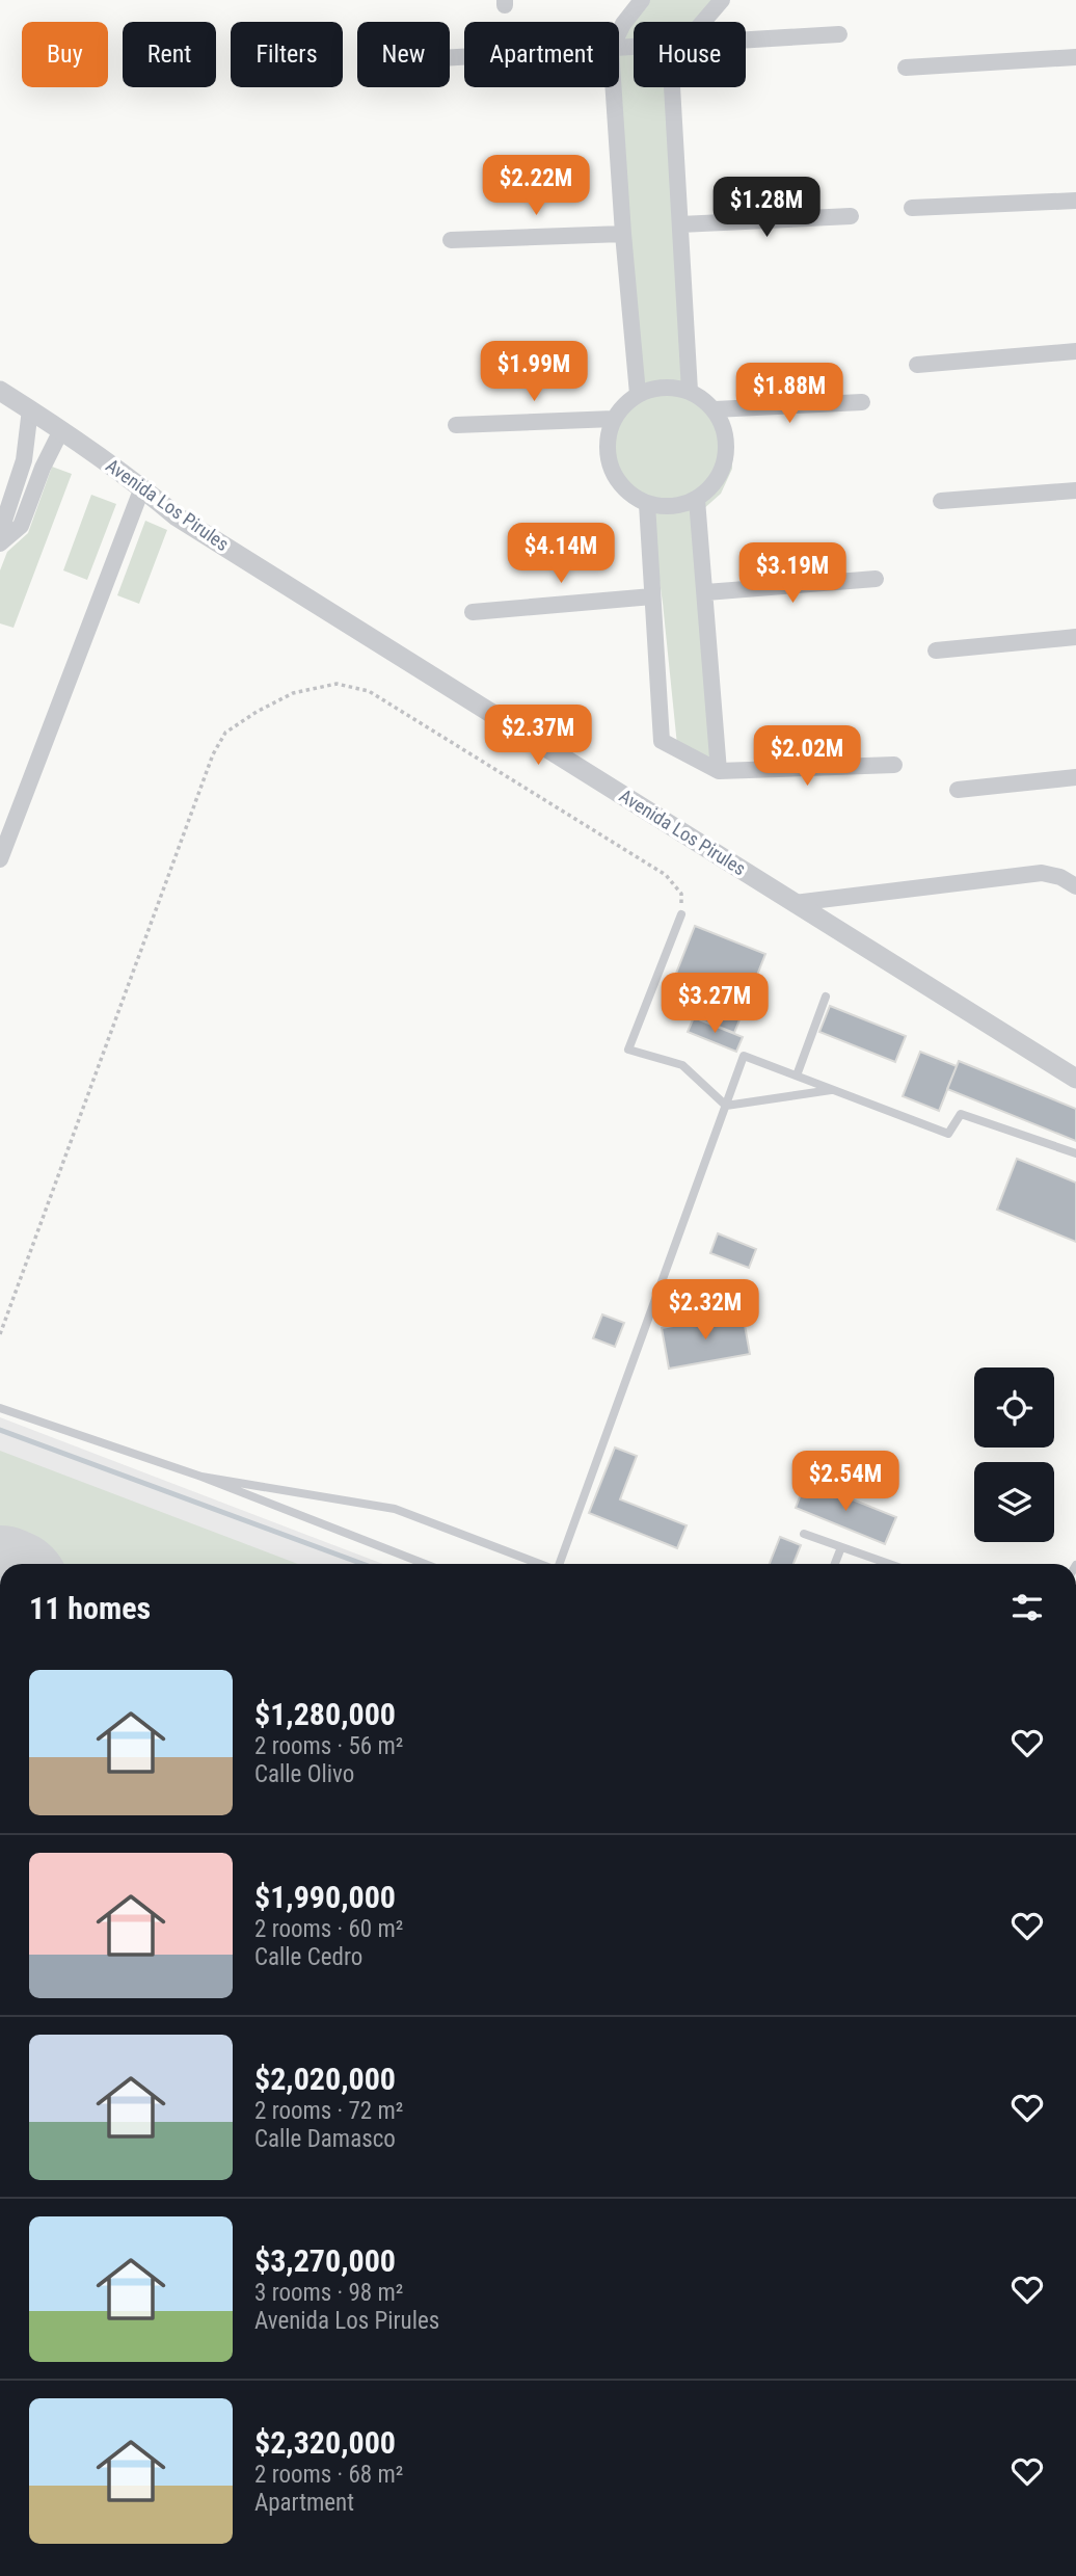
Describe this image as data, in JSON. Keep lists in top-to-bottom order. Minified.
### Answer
{"streets":{"street":["Avenida Los Pirules"]},"page":{"chip":["Buy","Rent","Filters","New","Apartment","House"],"price":["$2.22M","$1.28M","$1.99M","$1.88M","$4.14M","$3.19M","$2.37M","$2.02M","$3.27M","$2.32M","$2.54M"],"heading":"11 homes","list":[{"name":"$1,280,000","note":"2 rooms · 56 m² · Calle Olivo"},{"name":"$1,990,000","note":"2 rooms · 60 m² · Calle Cedro"},{"name":"$2,020,000","note":"2 rooms · 72 m² · Calle Damasco"},{"name":"$3,270,000","note":"3 rooms · 98 m² · Avenida Los Pirules"},{"name":"$2,320,000","note":"2 rooms · 68 m² · Apartment"}]}}
